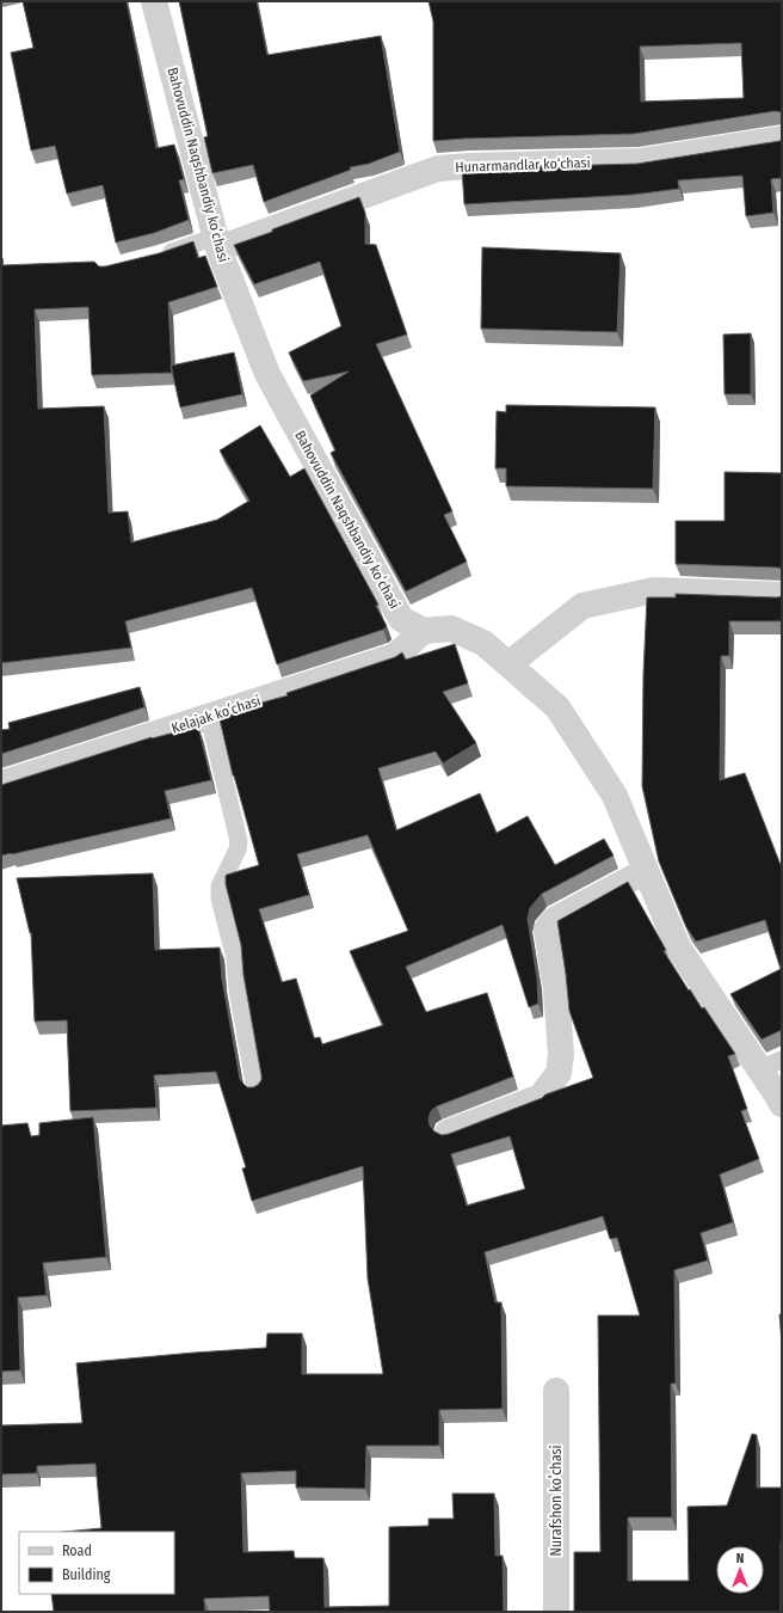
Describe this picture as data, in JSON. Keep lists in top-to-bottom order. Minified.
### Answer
{"streets":{"street":["Bahovuddin Naqshbandiy koʻchasi","Hunarmandlar ko‘chasi","Kelajak koʻchasi","Nurafshon koʻchasi"]},"crossings":[["Bahovuddin Naqshbandiy koʻchasi","Hunarmandlar ko‘chasi"],["Bahovuddin Naqshbandiy koʻchasi","Kelajak koʻchasi"]],"legend":["Road","Building"],"north":"top"}
